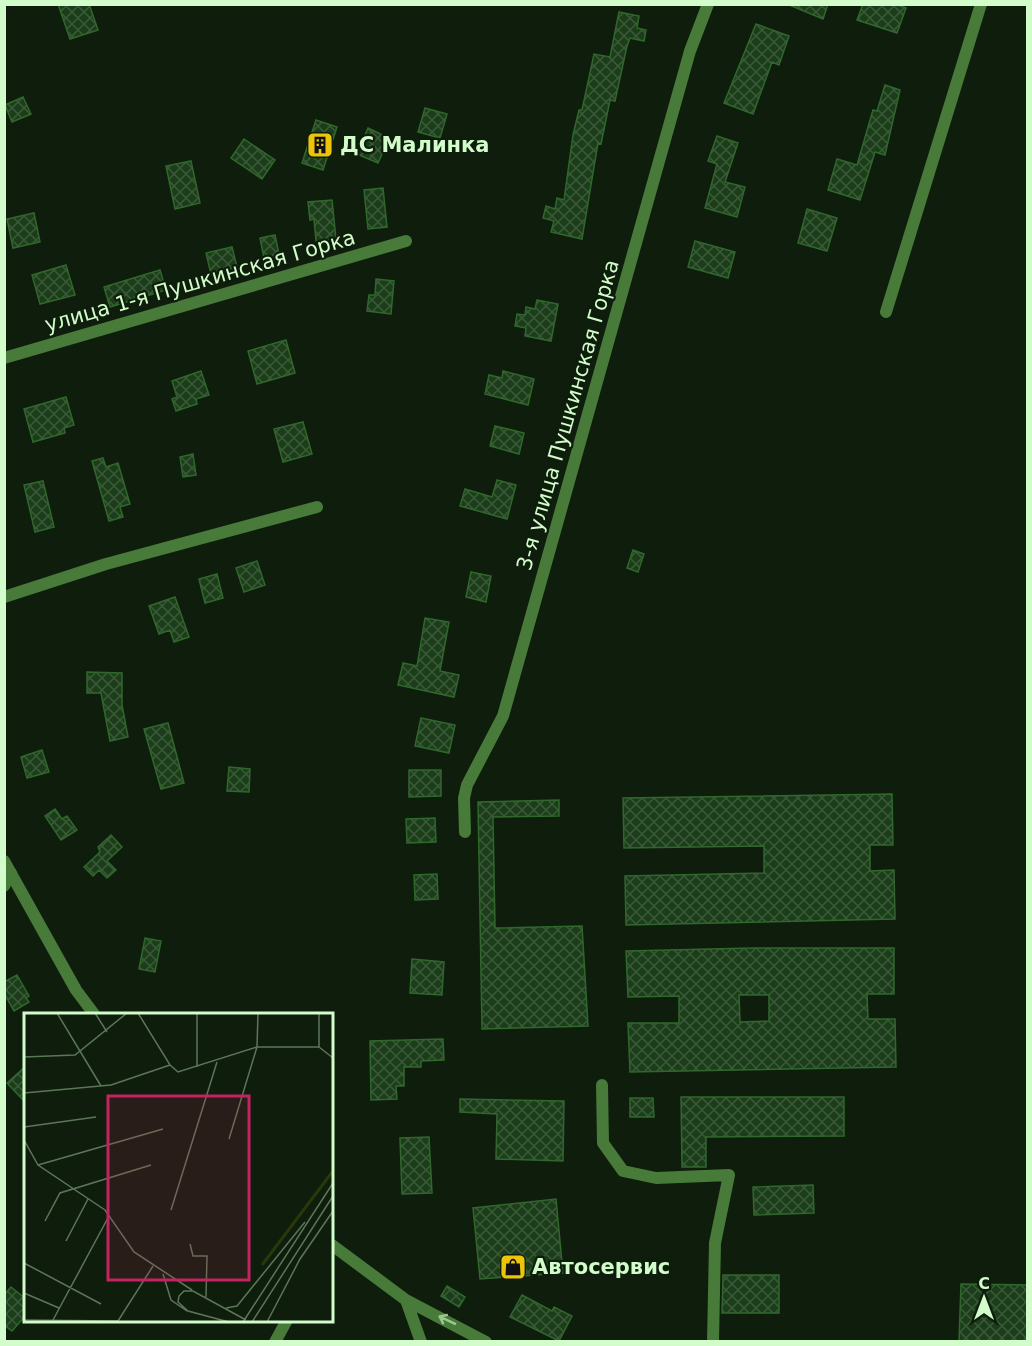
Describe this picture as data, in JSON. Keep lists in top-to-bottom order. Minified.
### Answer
{"streets":{"street":["улица 1-я Пушкинская Горка","3-я улица Пушкинская Горка"]},"places":{"building":["ДС Малинка"],"shop":["Автосервис"]},"north":"top"}
